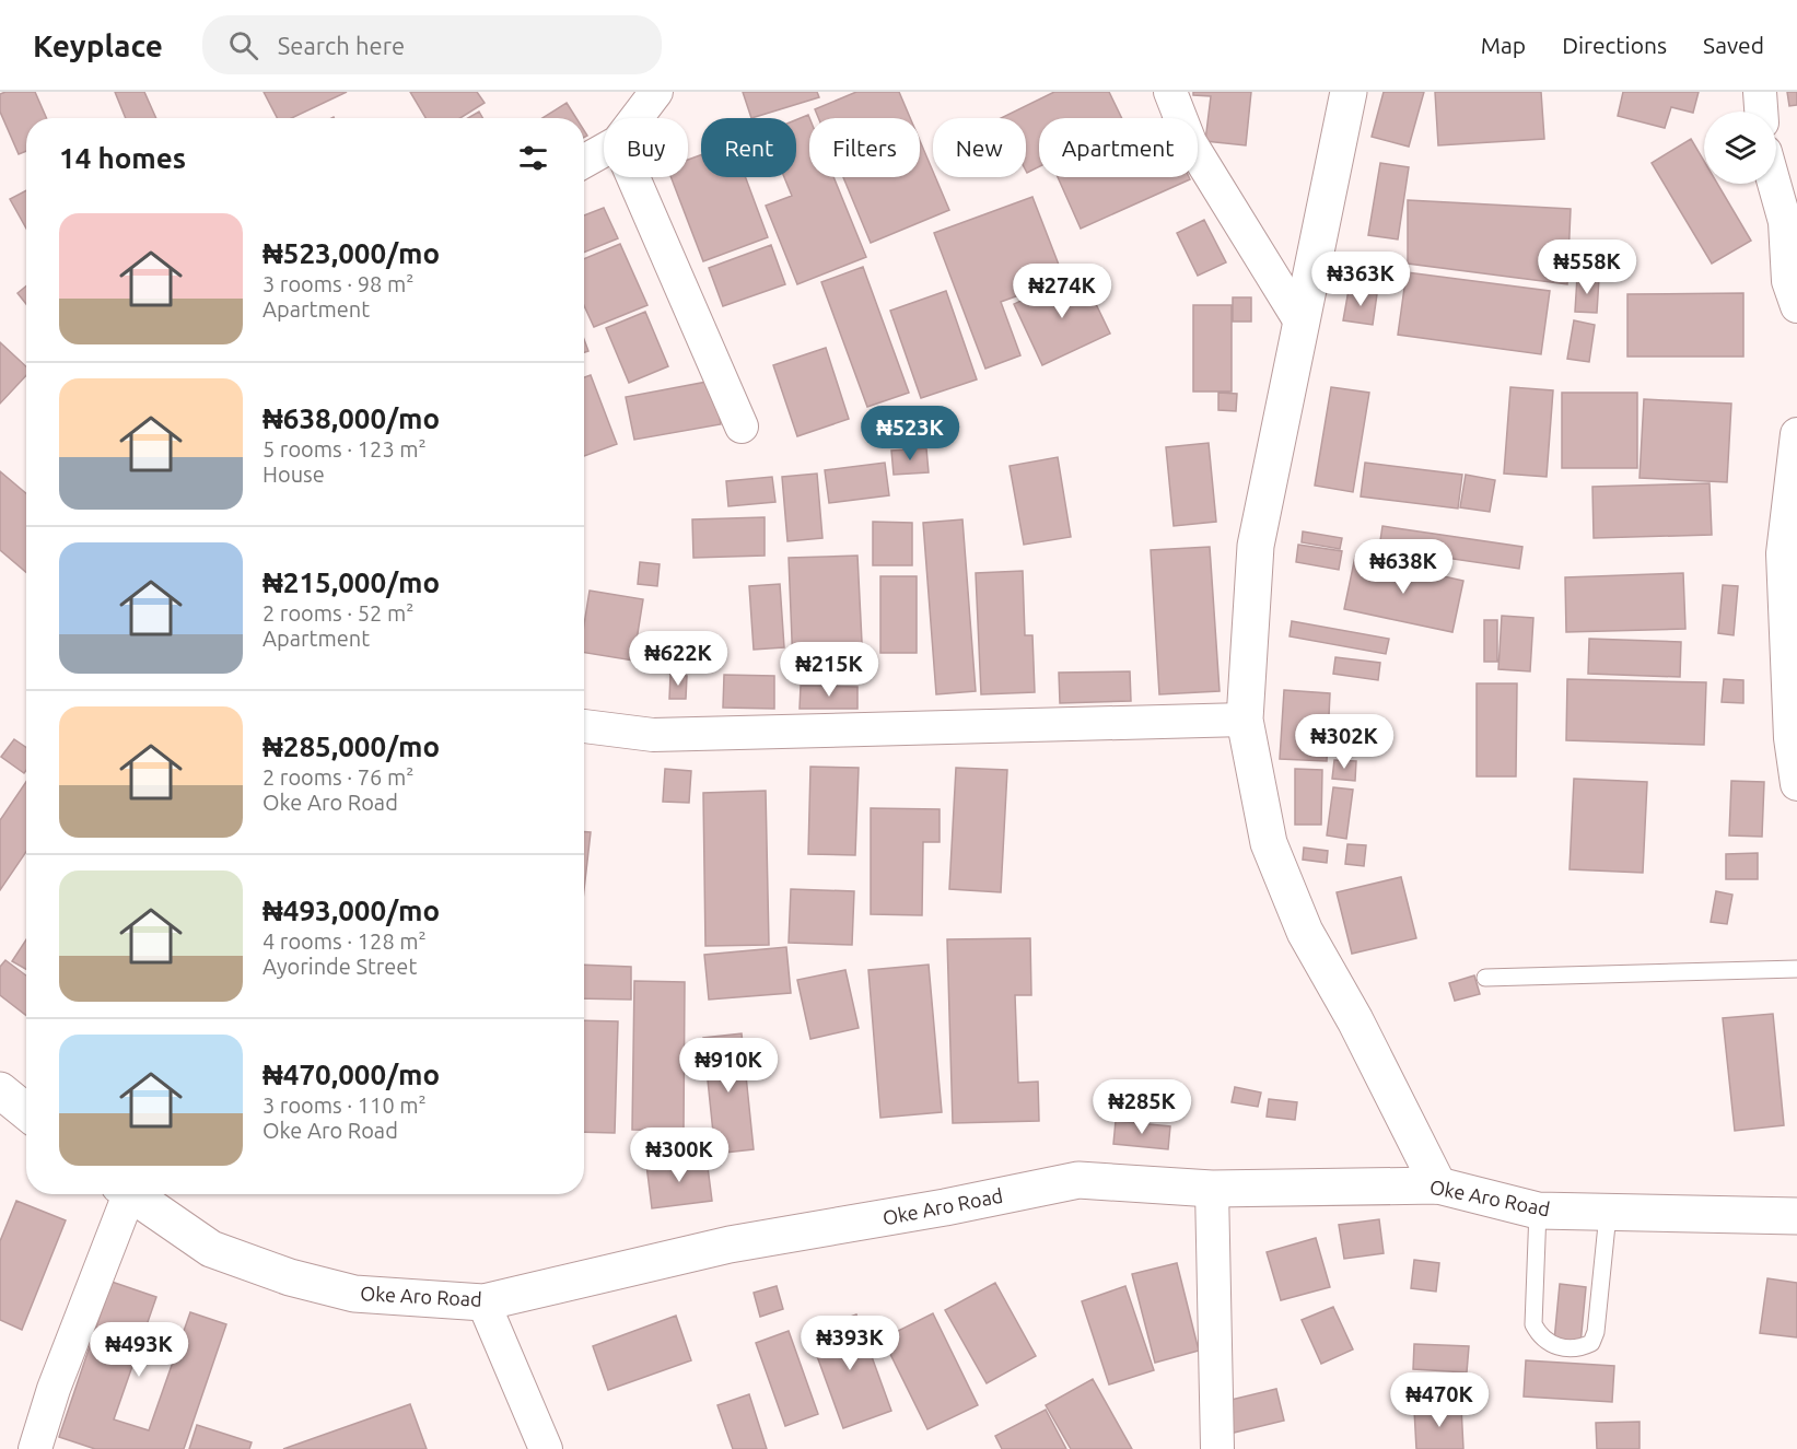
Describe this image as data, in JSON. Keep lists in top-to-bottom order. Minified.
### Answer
{"streets":{"main road":["Oke Aro Road"]},"page":{"header":"Keyplace","search":"Search here","nav":["Map","Directions","Saved"],"chip":["Buy","Rent","Filters","New","Apartment"],"heading":"14 homes","list":[{"name":"₦523,000/mo","note":"3 rooms · 98 m² · Apartment"},{"name":"₦638,000/mo","note":"5 rooms · 123 m² · House"},{"name":"₦215,000/mo","note":"2 rooms · 52 m² · Apartment"},{"name":"₦285,000/mo","note":"2 rooms · 76 m² · Oke Aro Road"},{"name":"₦493,000/mo","note":"4 rooms · 128 m² · Ayorinde Street"},{"name":"₦470,000/mo","note":"3 rooms · 110 m² · Oke Aro Road"}],"price":["₦558K","₦363K","₦274K","₦523K","₦638K","₦622K","₦215K","₦302K","₦910K","₦285K","₦300K","₦393K","₦493K","₦470K"]}}
